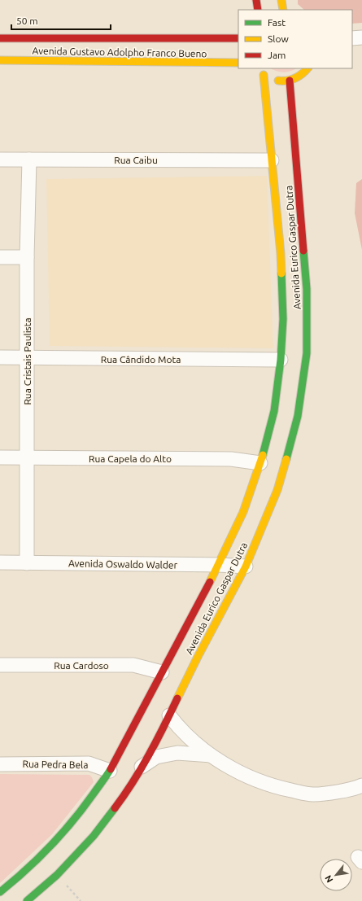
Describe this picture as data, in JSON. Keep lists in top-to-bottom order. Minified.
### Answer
{"streets":{"street":["Avenida Gustavo Adolpho Franco Bueno","Rua Caibu","Avenida Eurico Gaspar Dutra","Rua Cândido Mota","Rua Cristais Paulista","Rua Capela do Alto","Avenida Oswaldo Walder","Rua Cardoso","Rua Pedra Bela"]},"crossings":[["Rua Caibu","Avenida Eurico Gaspar Dutra"],["Rua Caibu","Rua Cristais Paulista"],["Avenida Eurico Gaspar Dutra","Rua Cândido Mota"],["Avenida Eurico Gaspar Dutra","Rua Capela do Alto"],["Avenida Eurico Gaspar Dutra","Avenida Oswaldo Walder"],["Avenida Eurico Gaspar Dutra","Rua Cardoso"],["Avenida Eurico Gaspar Dutra","Rua Pedra Bela"],["Rua Cândido Mota","Rua Cristais Paulista"],["Rua Cristais Paulista","Rua Capela do Alto"],["Rua Cristais Paulista","Avenida Oswaldo Walder"]],"legend":["Fast","Slow","Jam"],"scale_bar":"50 m","north":"bottom left"}
